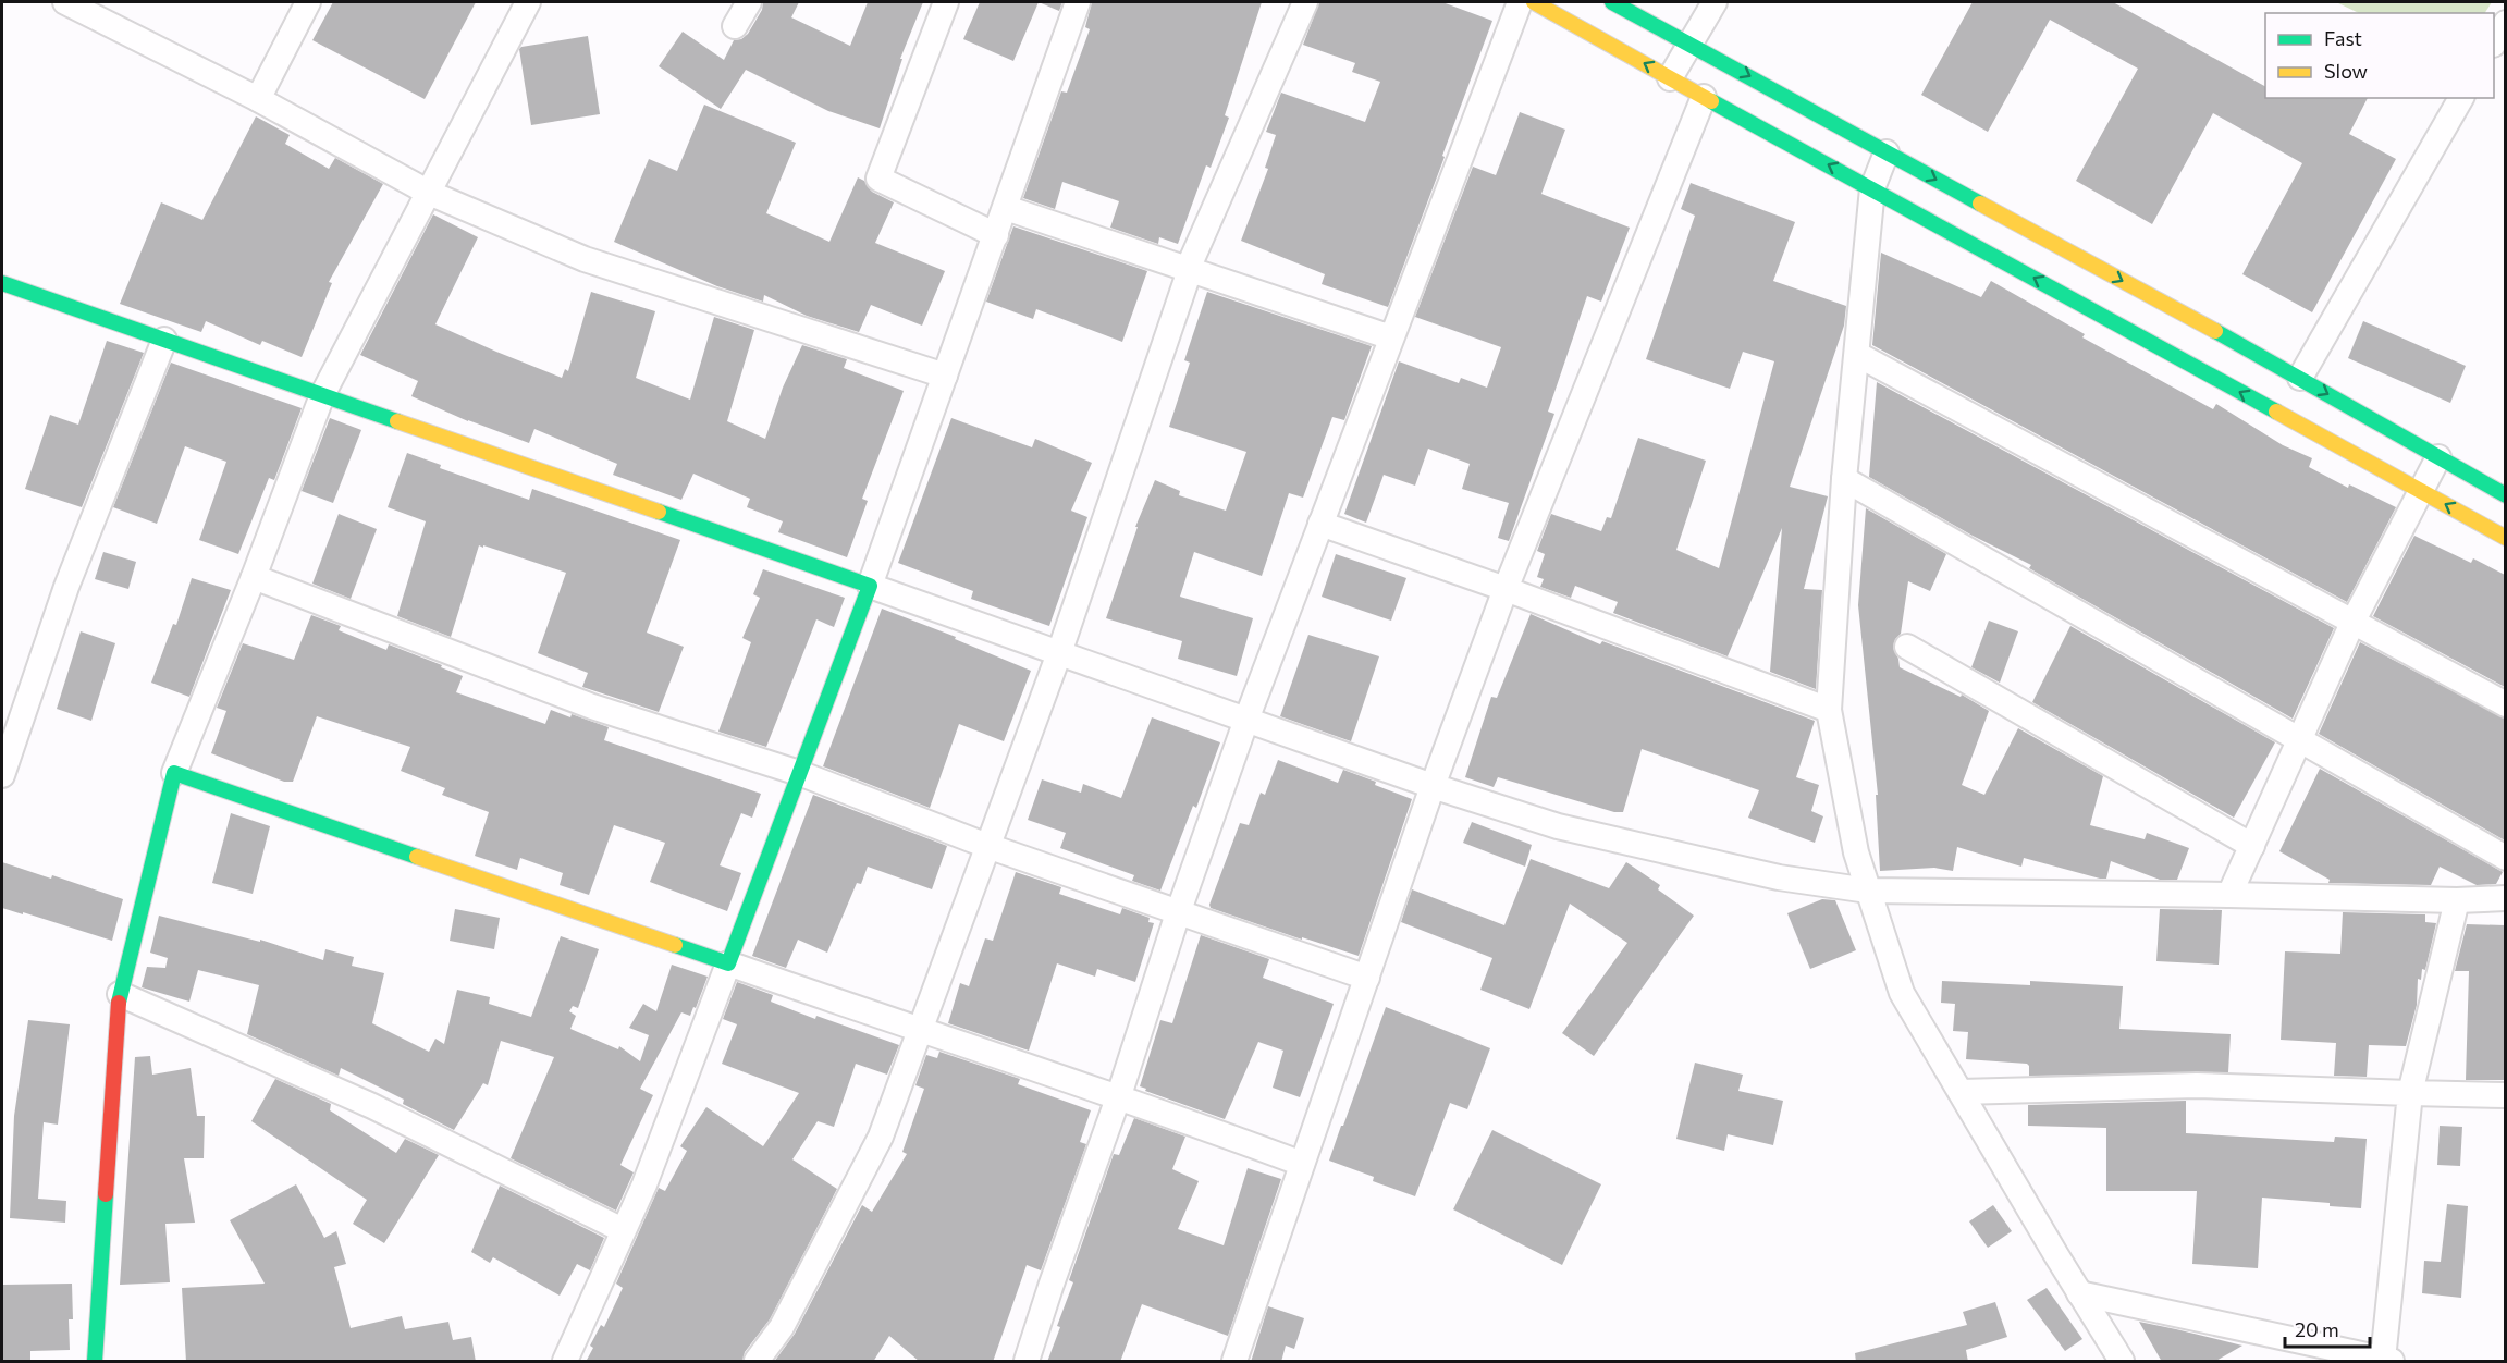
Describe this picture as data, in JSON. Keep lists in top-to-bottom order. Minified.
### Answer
{"legend":["Fast","Slow"],"scale_bar":"20 m"}
